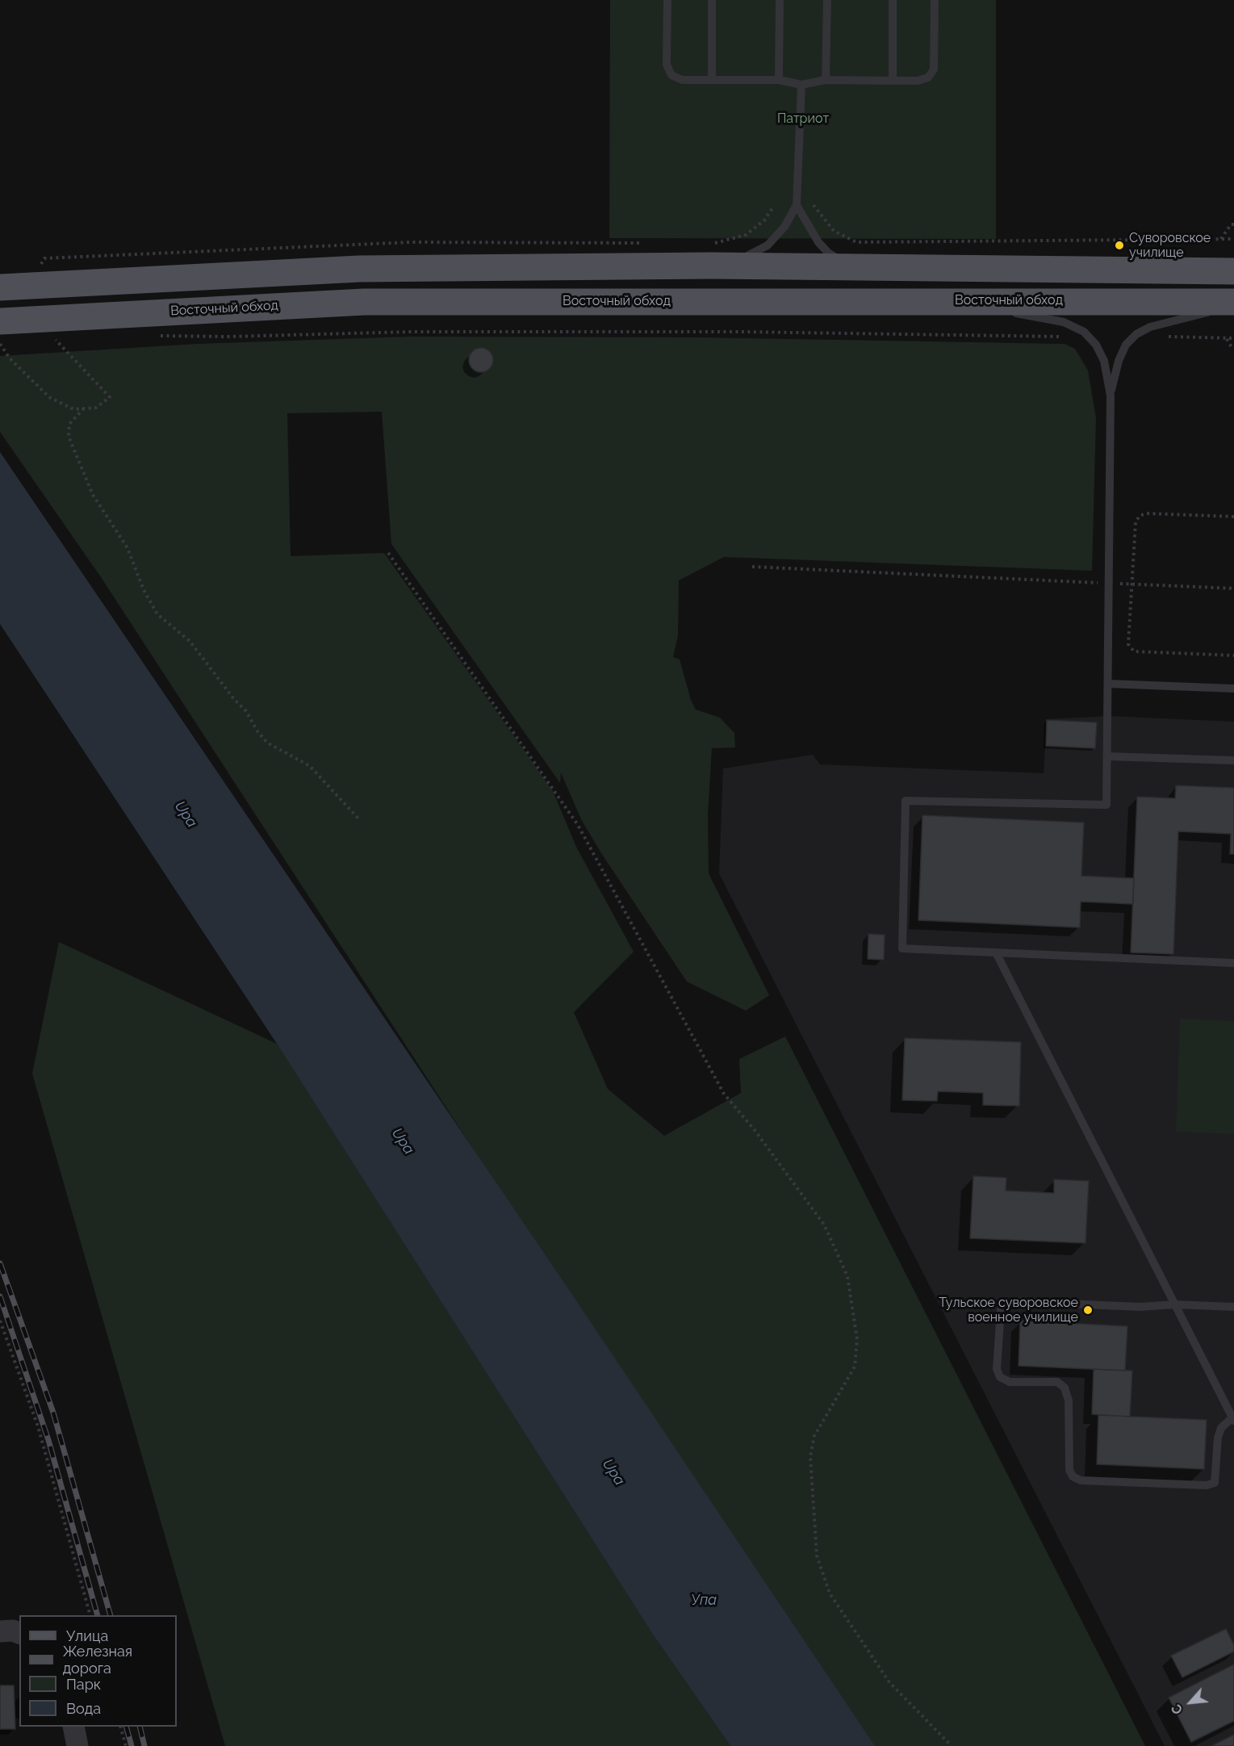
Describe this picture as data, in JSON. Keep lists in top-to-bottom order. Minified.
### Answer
{"streets":{"main road":["Восточный обход"]},"water":["Upa","Упа"],"parks":["Патриот"],"places":["Суворовское училище","Тульское суворовское военное училище"],"legend":["Улица","Железная дорога","Парк","Вода"],"north":"bottom left"}
